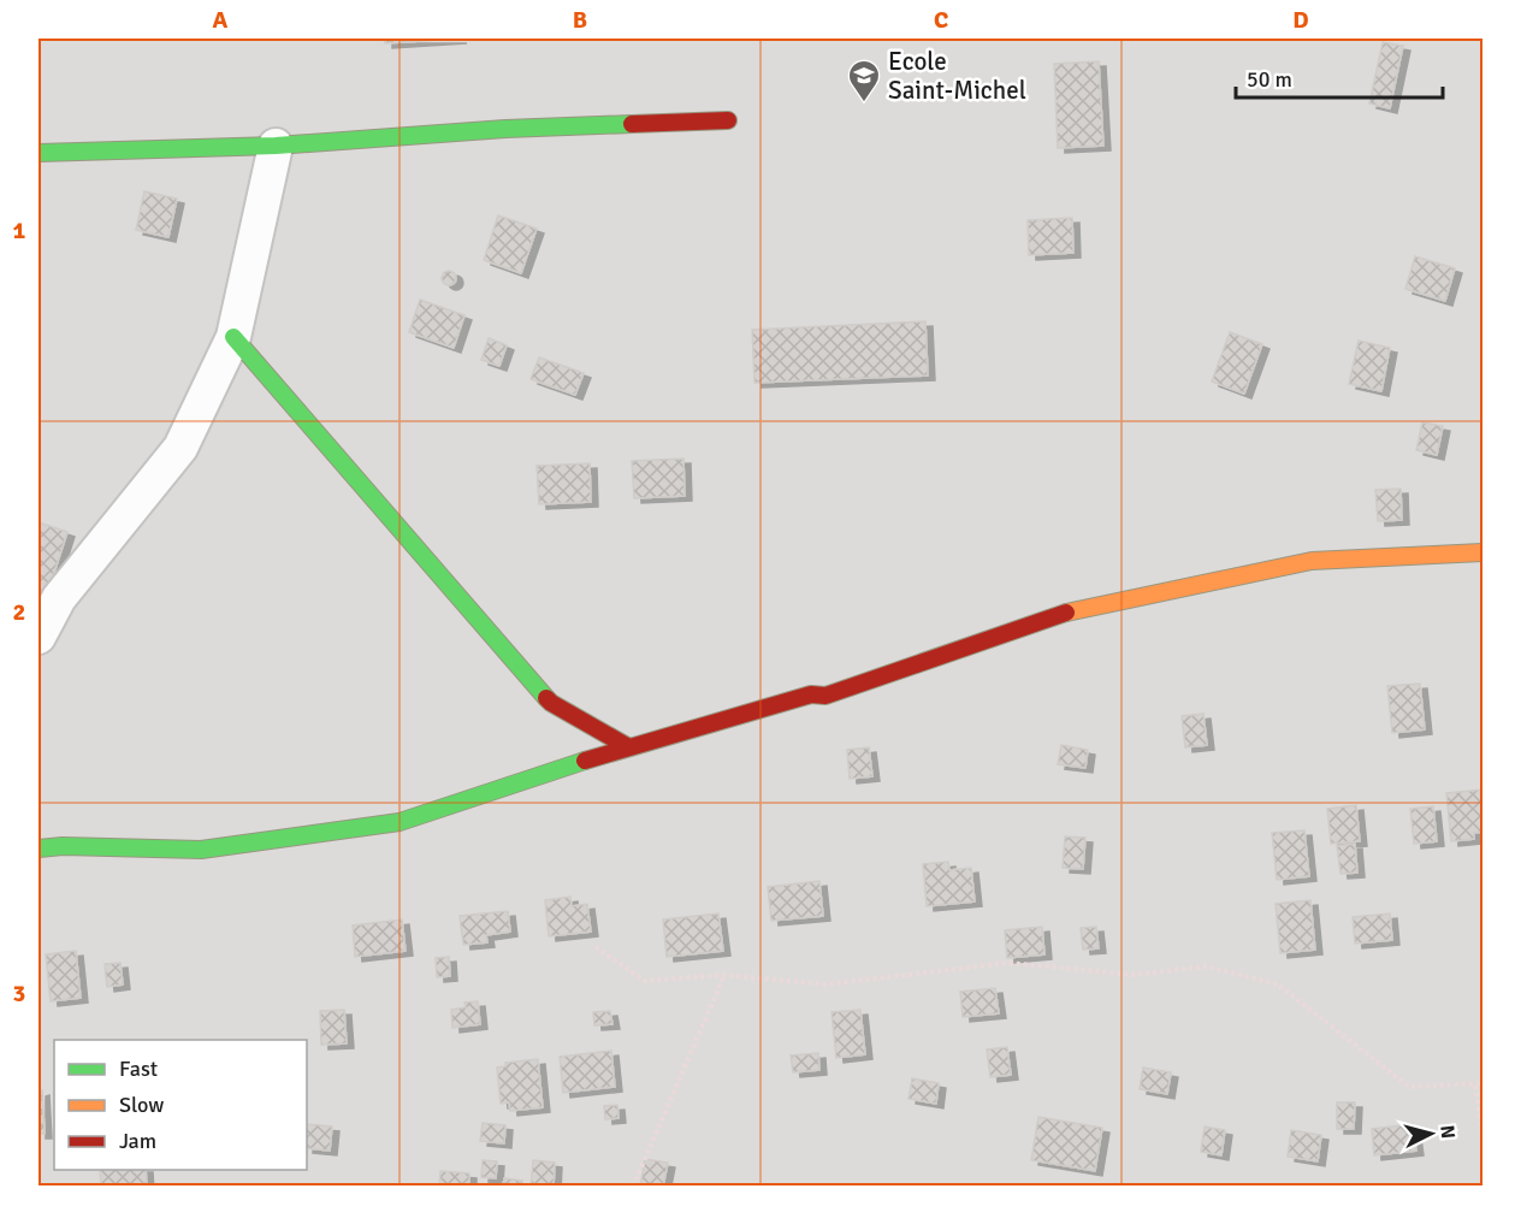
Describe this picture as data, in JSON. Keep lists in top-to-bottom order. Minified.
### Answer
{"places":{"school or university":["Ecole Saint-Michel"]},"legend":["Fast","Slow","Jam"],"scale_bar":"50 m","north":"right","grid":{"columns":["A","B","C","D"],"rows":["1","2","3"]}}
